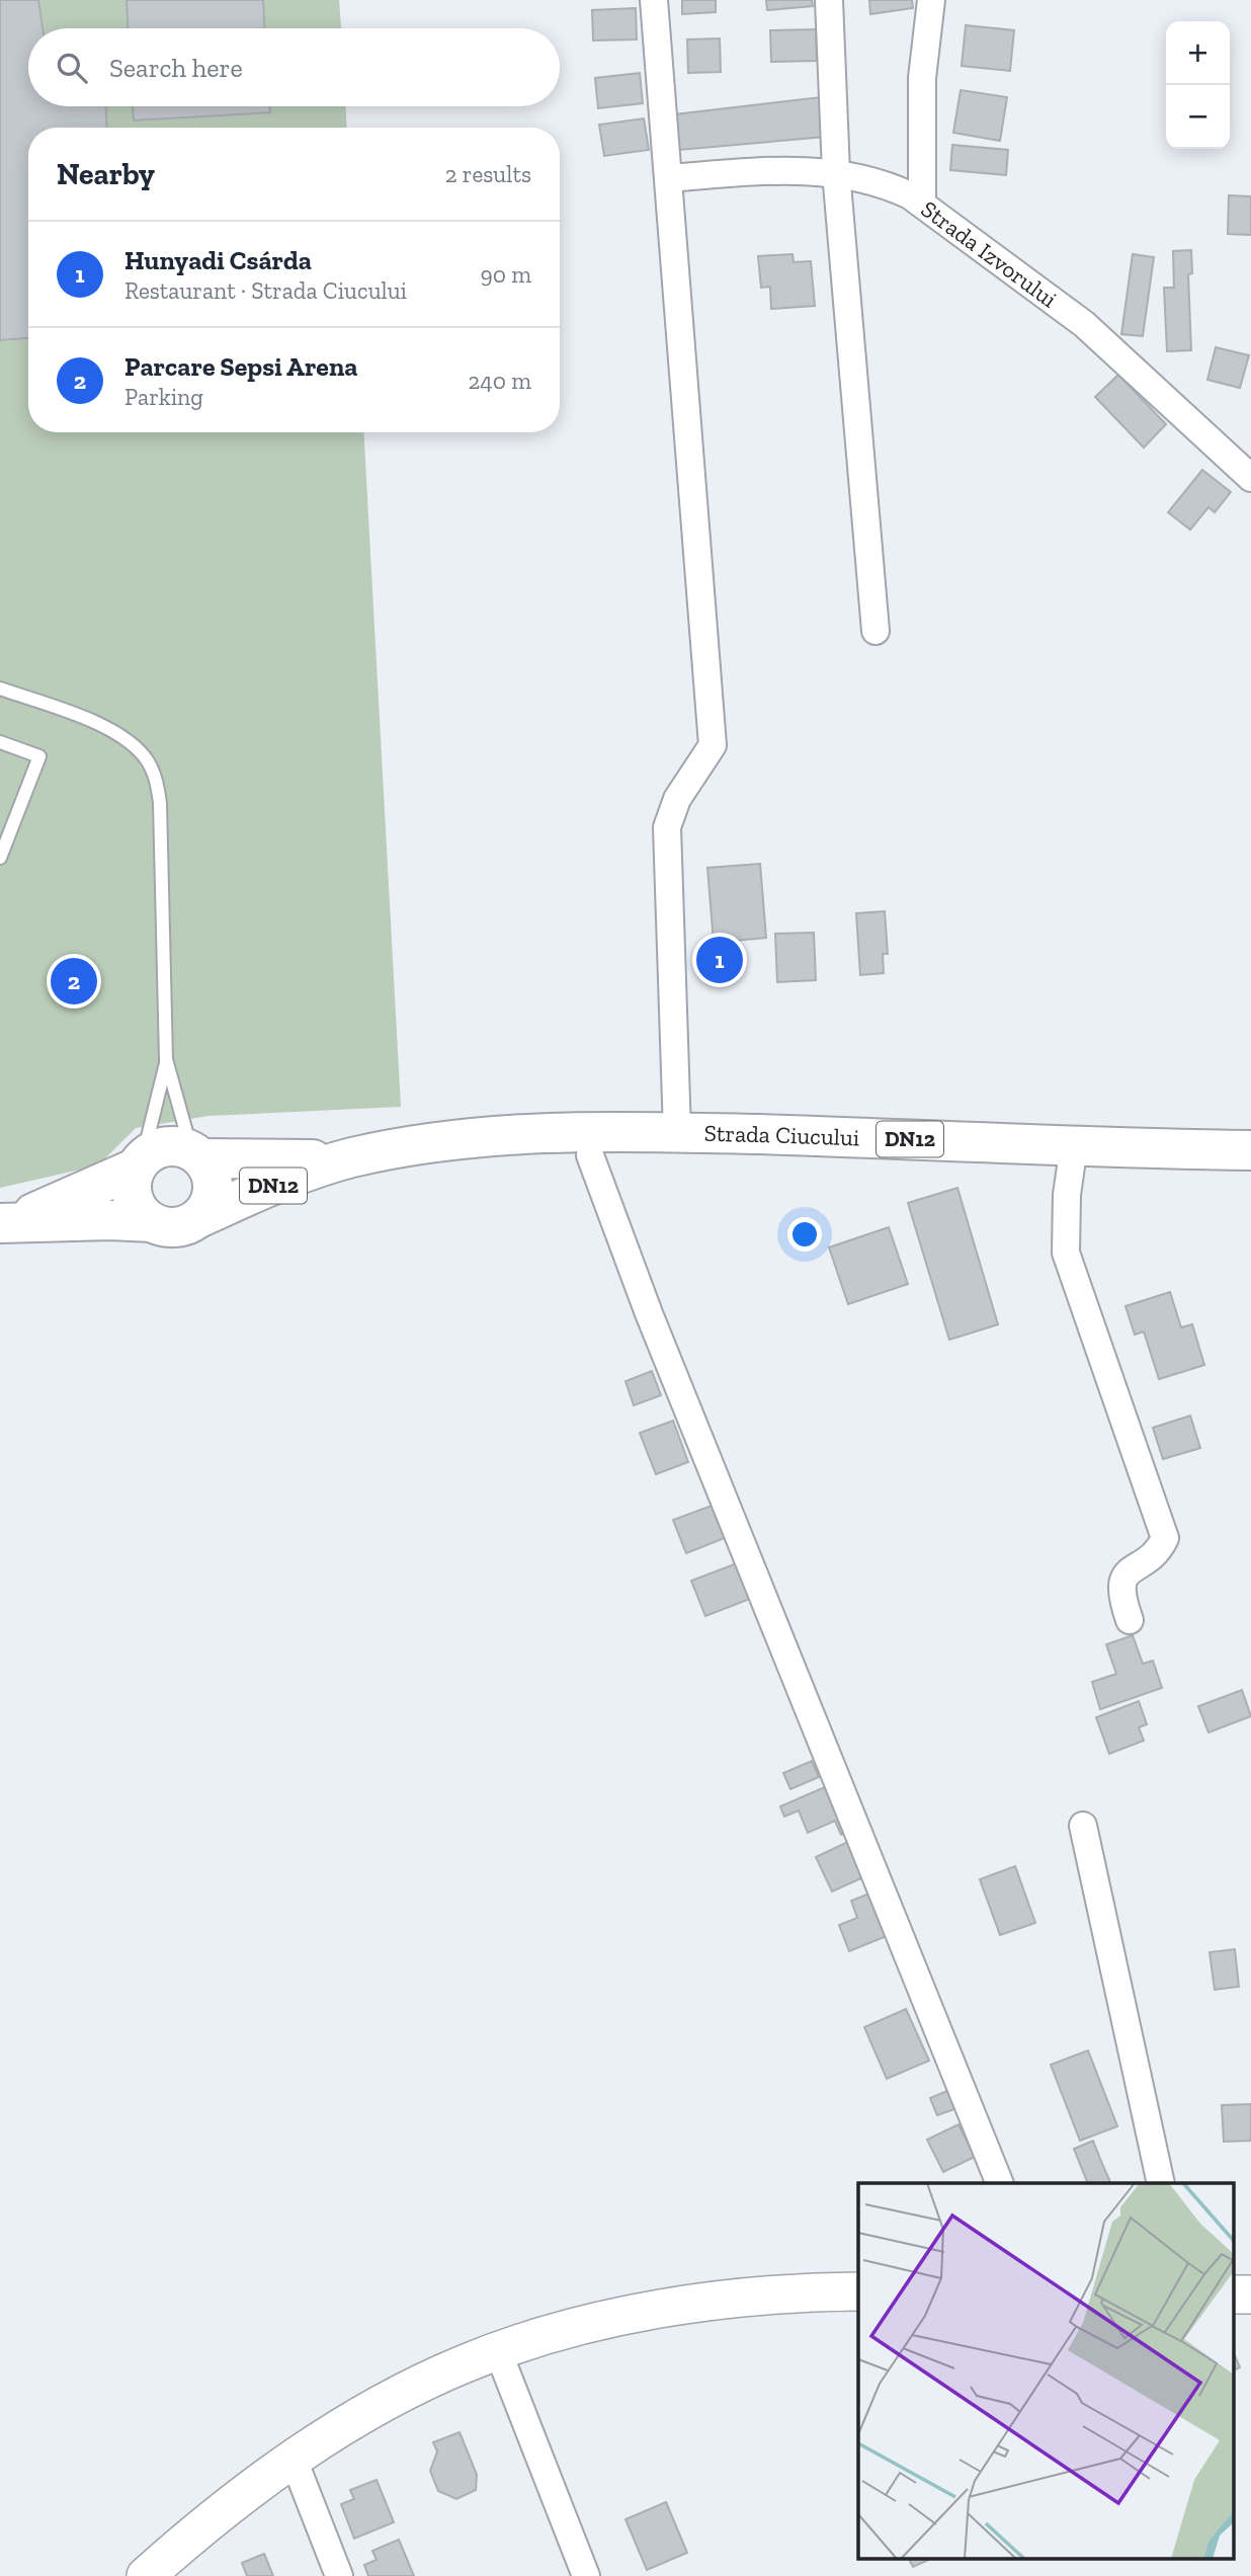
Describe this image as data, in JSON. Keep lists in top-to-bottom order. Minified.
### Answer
{"streets":{"main road":["Strada Ciucului","DN12"],"street":["Strada Izvorului"]},"crossings":[["Strada Ciucului","DN12"]],"page":{"map_buttons":["+","−"],"search":"Search here","heading":["Nearby","2 results"],"list":[{"mark":"1","name":"Hunyadi Csárda","note":"Restaurant · Strada Ciucului","value":"90 m"},{"mark":"2","name":"Parcare Sepsi Arena","note":"Parking","value":"240 m"}],"pins":["1","2"]}}
